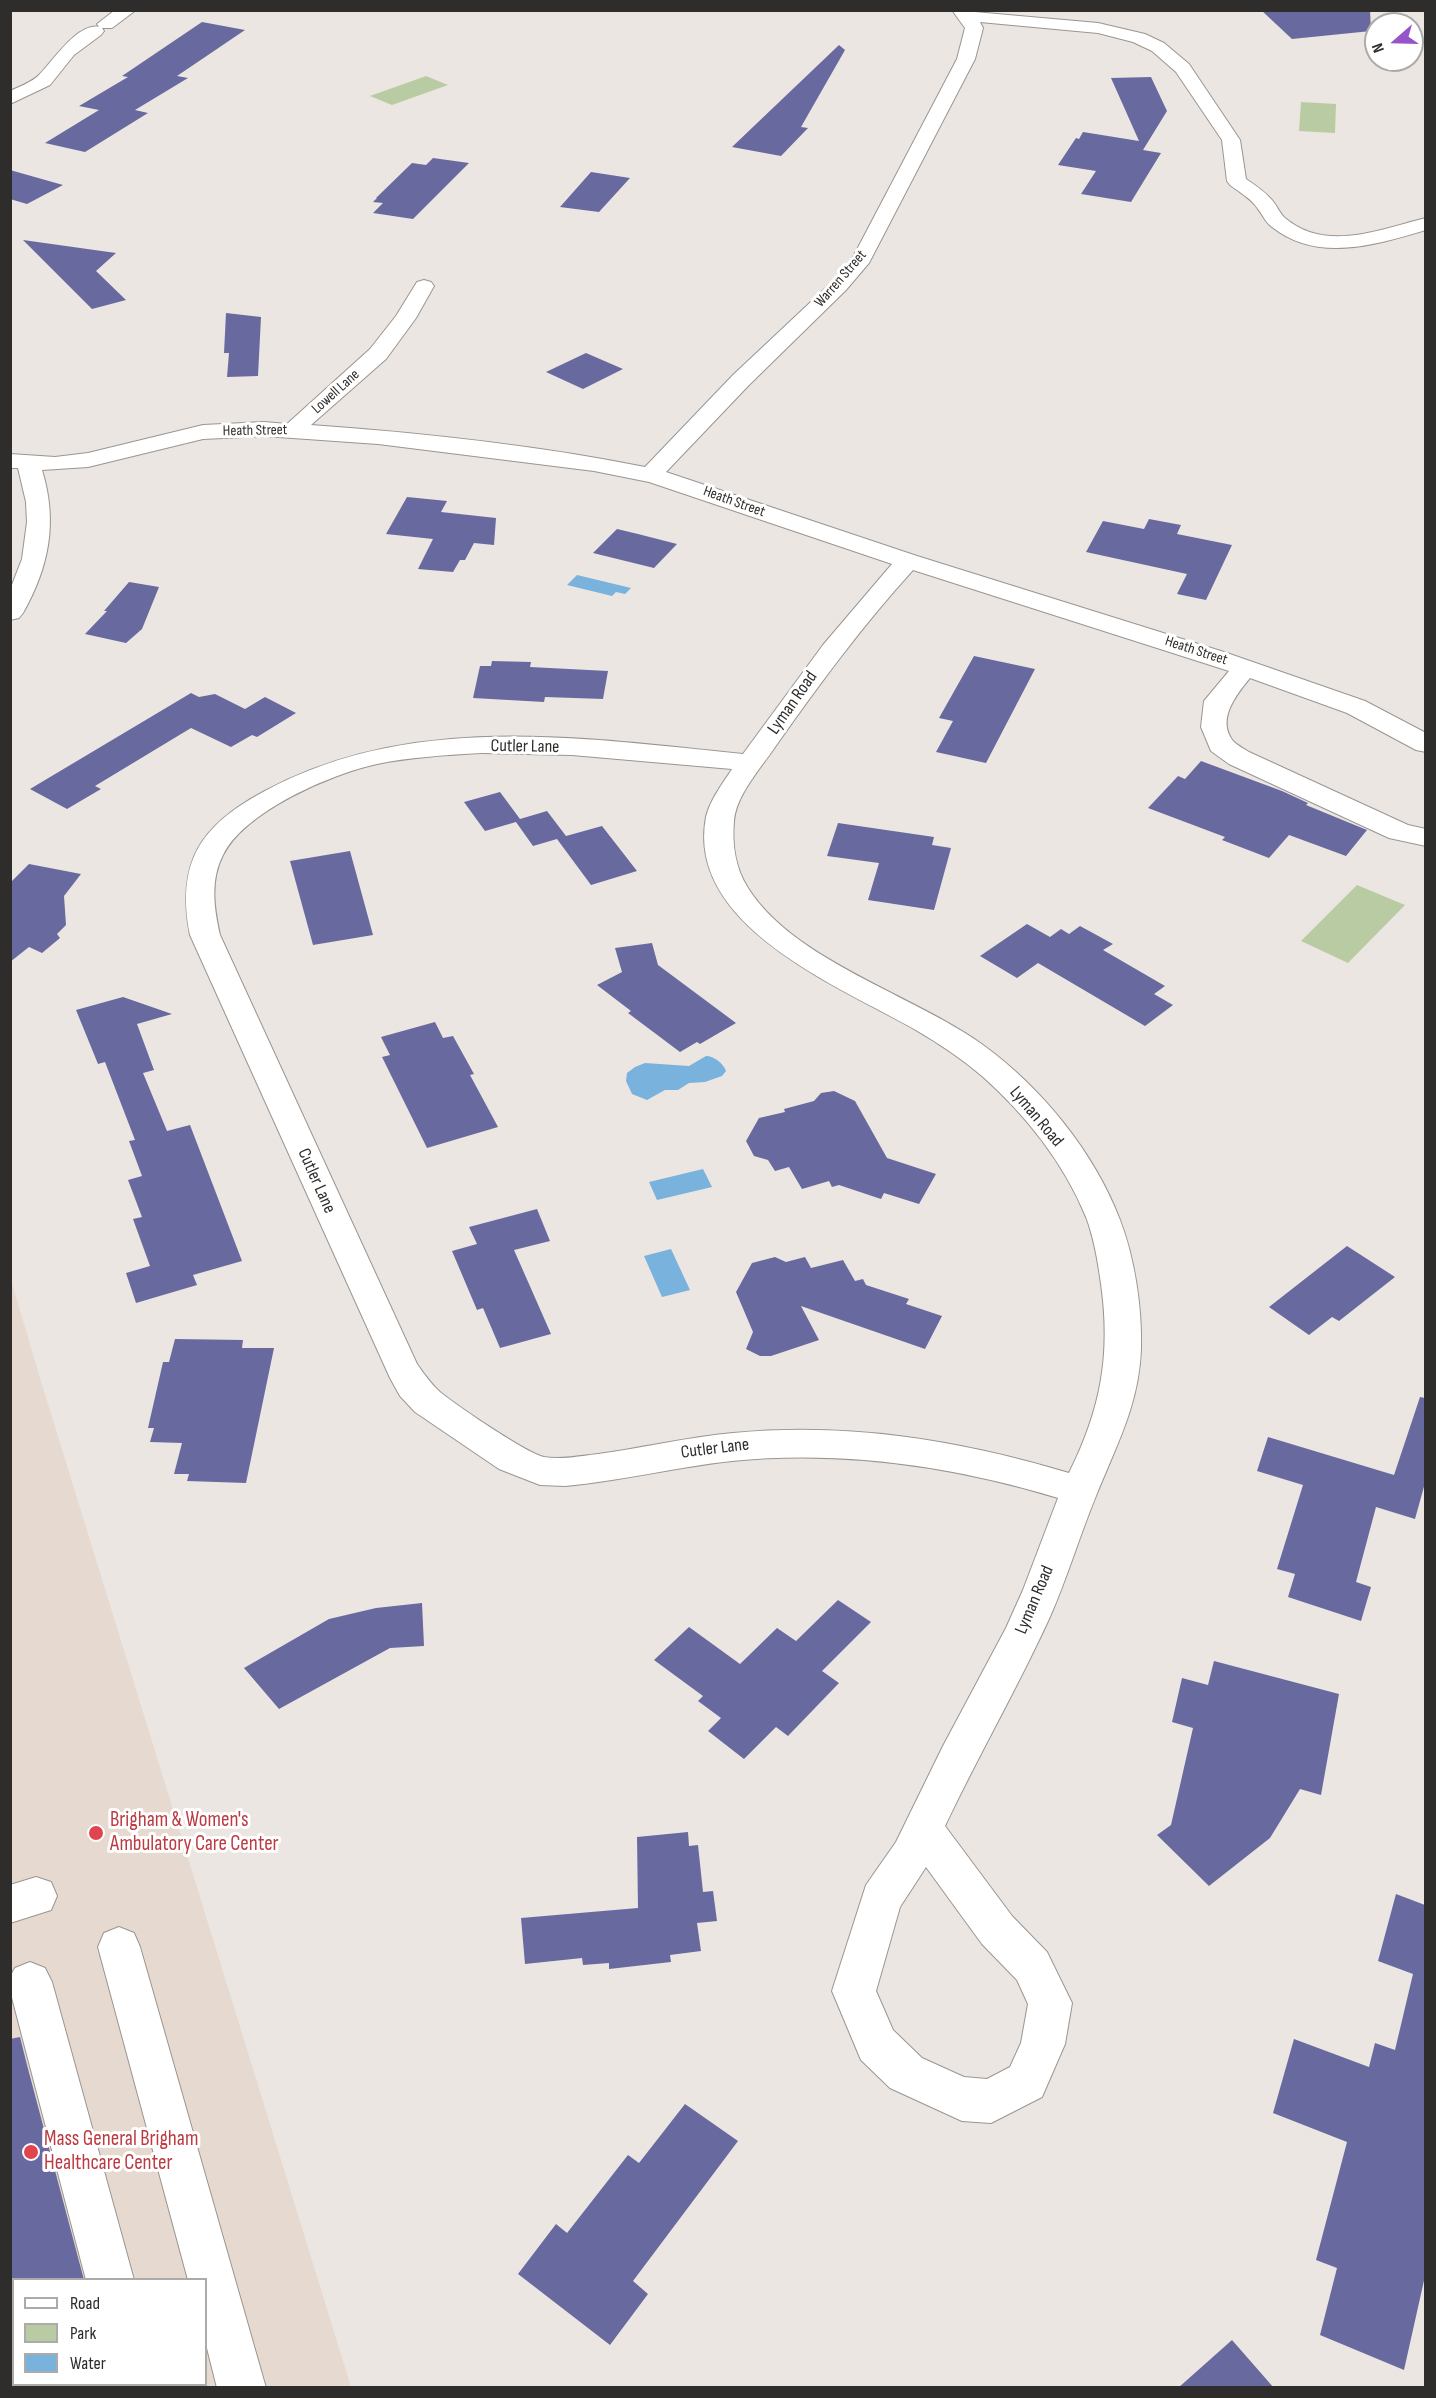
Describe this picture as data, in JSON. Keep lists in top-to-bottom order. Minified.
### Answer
{"streets":{"street":["Warren Street","Lowell Lane","Heath Street","Lyman Road","Cutler Lane"]},"crossings":[["Warren Street","Heath Street"],["Lowell Lane","Heath Street"],["Heath Street","Lyman Road"],["Lyman Road","Cutler Lane"]],"places":["Brigham & Women's Ambulatory Care Center","Mass General Brigham Healthcare Center"],"legend":["Road","Park","Water"],"north":"left"}
